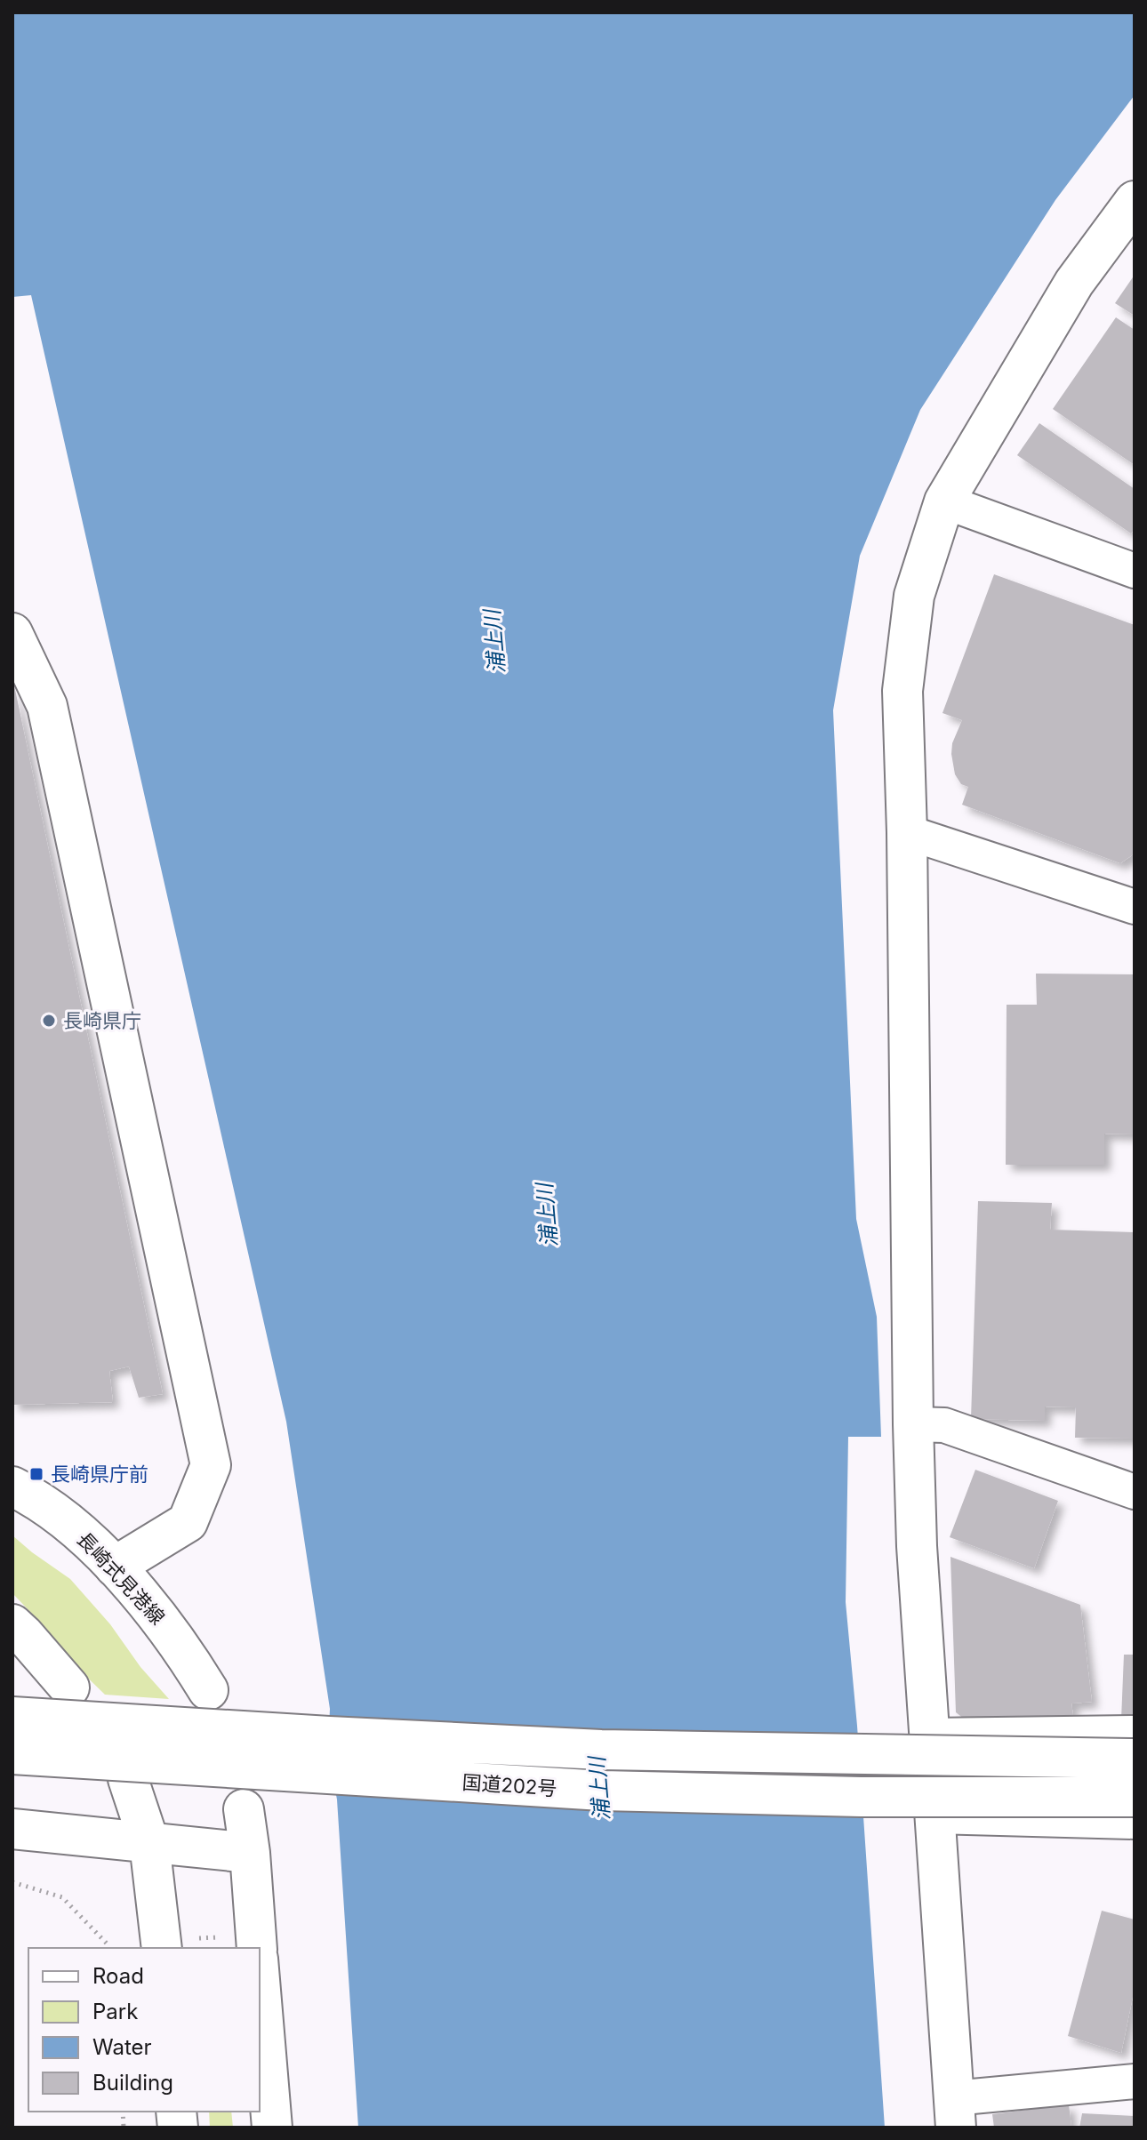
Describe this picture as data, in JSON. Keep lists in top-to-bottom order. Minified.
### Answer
{"streets":{"main road":["長崎式見港線","国道202号"]},"water":["浦上川"],"places":{"other":["長崎県庁"],"transit":["長崎県庁前"]},"legend":["Road","Park","Water","Building"]}
